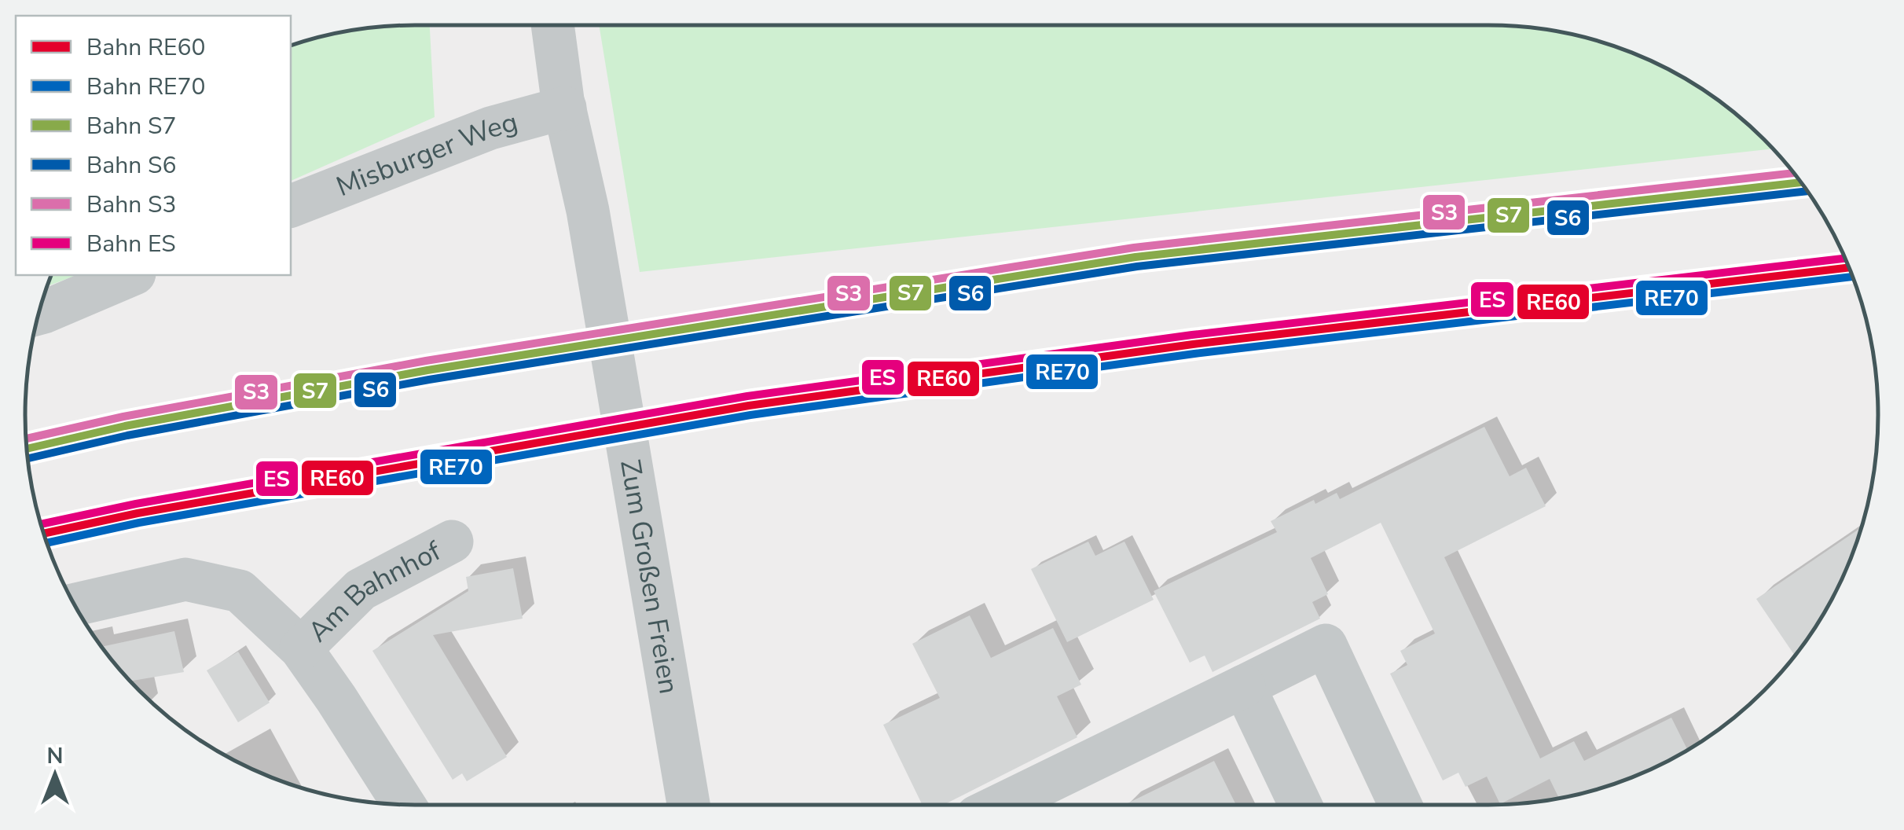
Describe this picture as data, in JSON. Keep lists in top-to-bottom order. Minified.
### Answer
{"streets":{"street":["Misburger Weg","Zum Großen Freien","Am Bahnhof"]},"crossings":[["Misburger Weg","Zum Großen Freien"]],"lines":["rail line S3","rail line S7","rail line S6","rail line ES","rail line RE60","rail line RE70"],"legend":["Bahn RE60","Bahn RE70","Bahn S7","Bahn S6","Bahn S3","Bahn ES"],"north":"top"}
